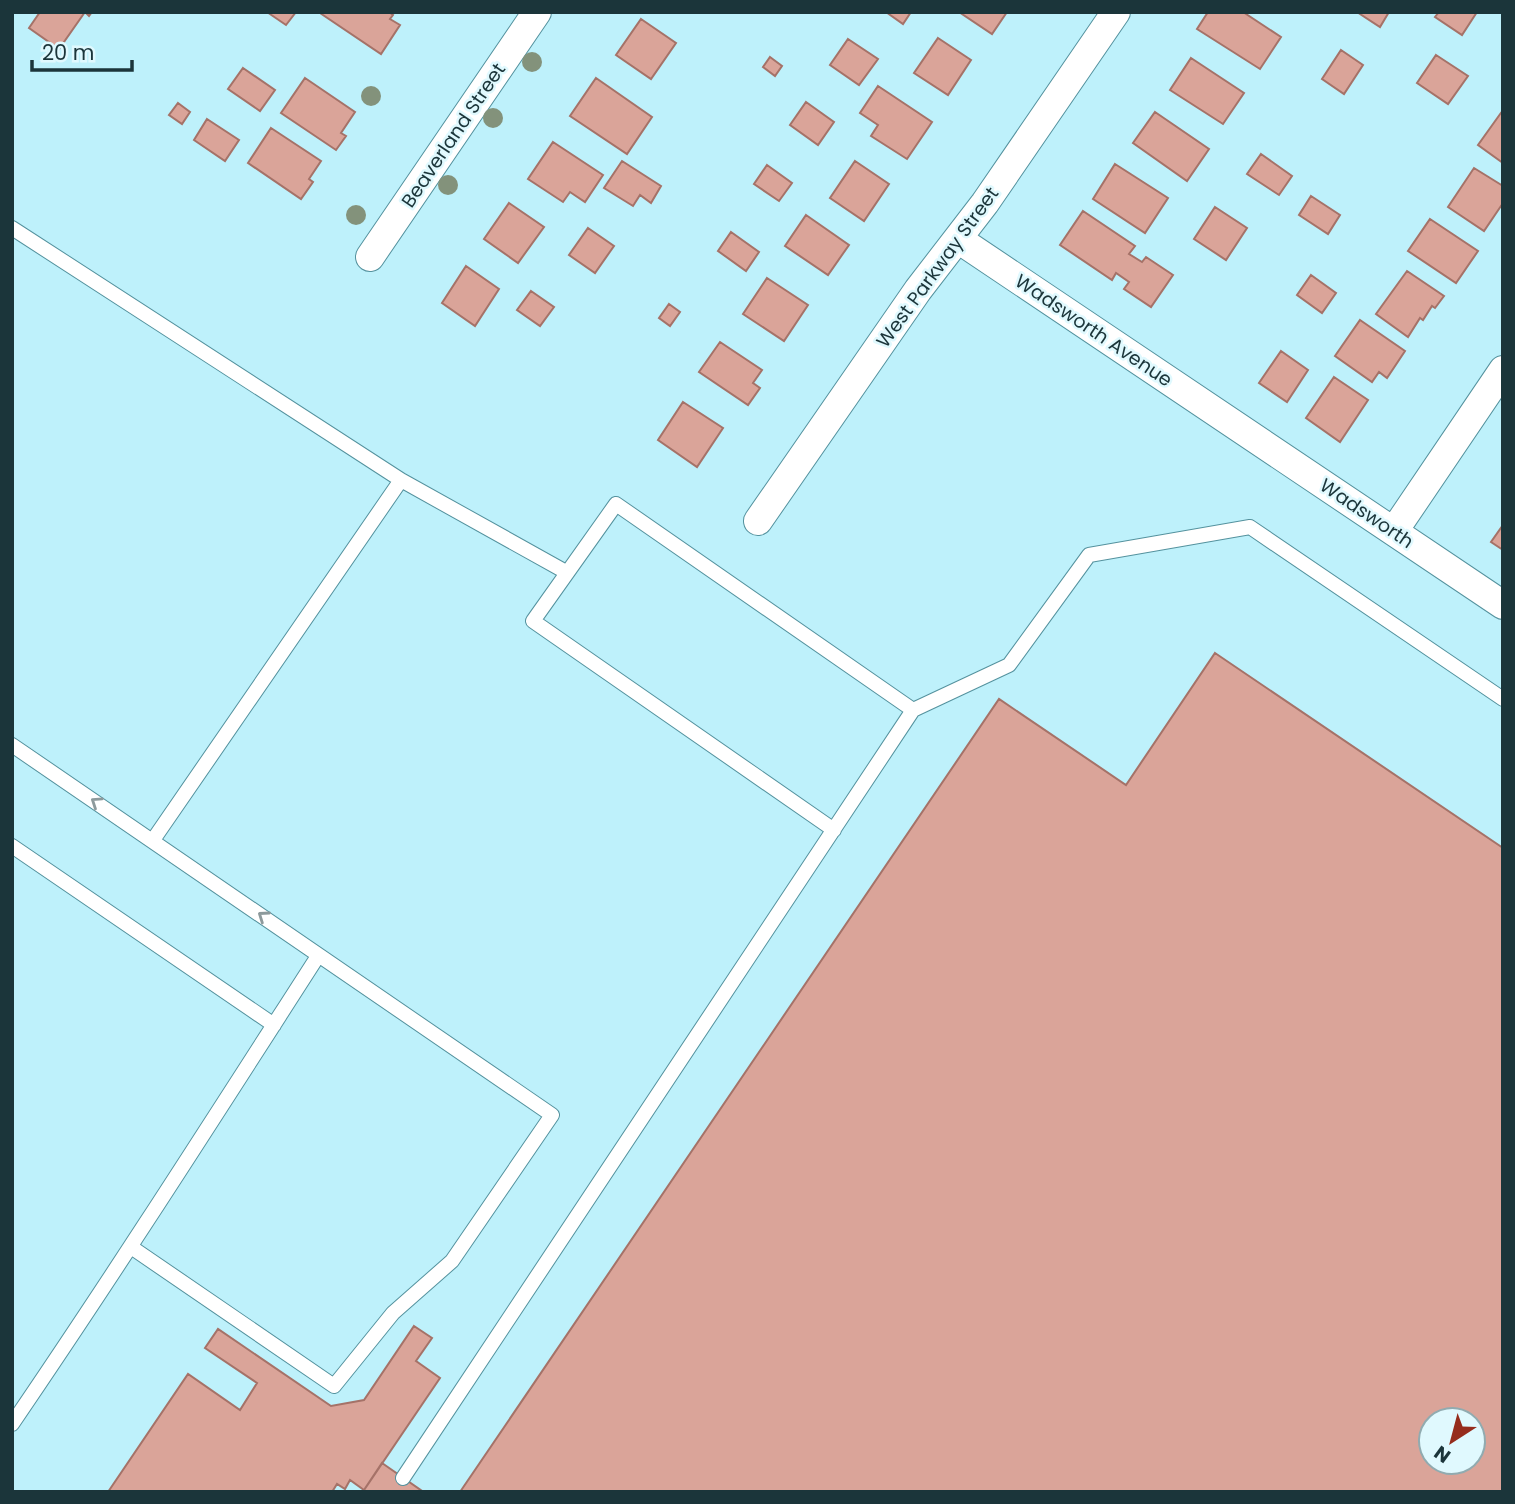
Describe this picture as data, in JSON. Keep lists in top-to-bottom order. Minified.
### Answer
{"streets":{"street":["Beaverland Street","West Parkway Street","Wadsworth Avenue","Wadsworth"]},"crossings":[["West Parkway Street","Wadsworth Avenue"],["Wadsworth Avenue","Wadsworth"]],"scale_bar":"20 m","north":"bottom left"}
